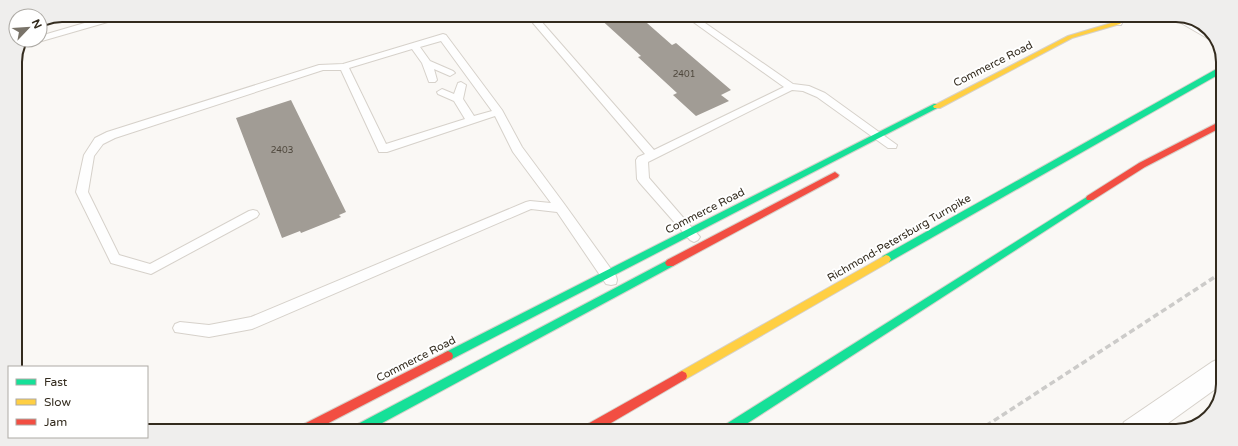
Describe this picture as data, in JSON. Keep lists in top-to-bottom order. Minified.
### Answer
{"streets":{"main road":["Commerce Road","Richmond-Petersburg Turnpike"]},"house_numbers":["2401","2403"],"legend":["Fast","Slow","Jam"],"north":"top right"}
